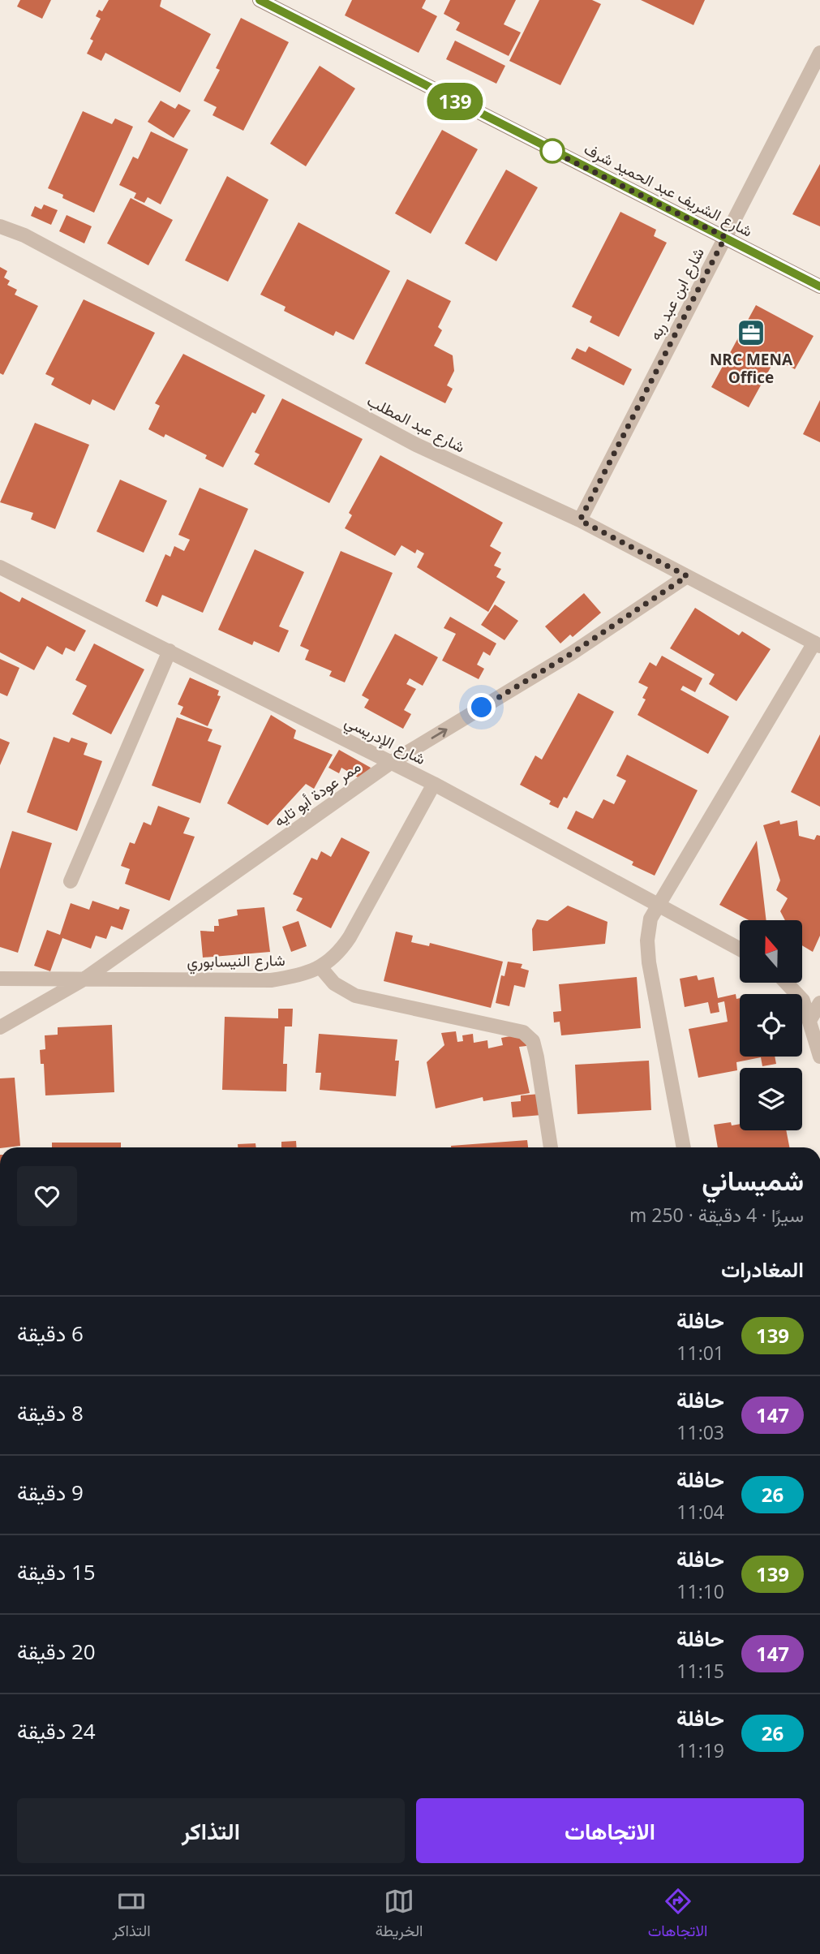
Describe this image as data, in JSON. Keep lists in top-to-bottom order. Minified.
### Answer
{"streets":{"street":["شارع الشريف عبد الحميد شرف","شارع ابن عبد ربه","شارع عبد المطلب","شارع الإدريسي","ممر عودة أبو تايه","شارع النيسابوري"]},"crossings":[["شارع الشريف عبد الحميد شرف","شارع ابن عبد ربه"],["شارع ابن عبد ربه","شارع عبد المطلب"],["شارع عبد المطلب","ممر عودة أبو تايه"],["شارع الإدريسي","ممر عودة أبو تايه"],["شارع الإدريسي","شارع النيسابوري"],["ممر عودة أبو تايه","شارع النيسابوري"]],"one_way":["ممر عودة أبو تايه"],"places":{"office":["NRC MENA Office"]},"lines":["bus line 139"],"north":"top","page":{"on_map":"139","heading":[["شميساني","سيرًا · 4 دقيقة · 250 m"],"المغادرات"],"list":[{"mark":"139","name":"حافلة","note":"11:01","value":"6 دقيقة"},{"mark":"147","name":"حافلة","note":"11:03","value":"8 دقيقة"},{"mark":"26","name":"حافلة","note":"11:04","value":"9 دقيقة"},{"mark":"139","name":"حافلة","note":"11:10","value":"15 دقيقة"},{"mark":"147","name":"حافلة","note":"11:15","value":"20 دقيقة"},{"mark":"26","name":"حافلة","note":"11:19","value":"24 دقيقة"}],"buttons":["الاتجاهات","التذاكر"],"tabs":["الاتجاهات","الخريطة","التذاكر"]}}
